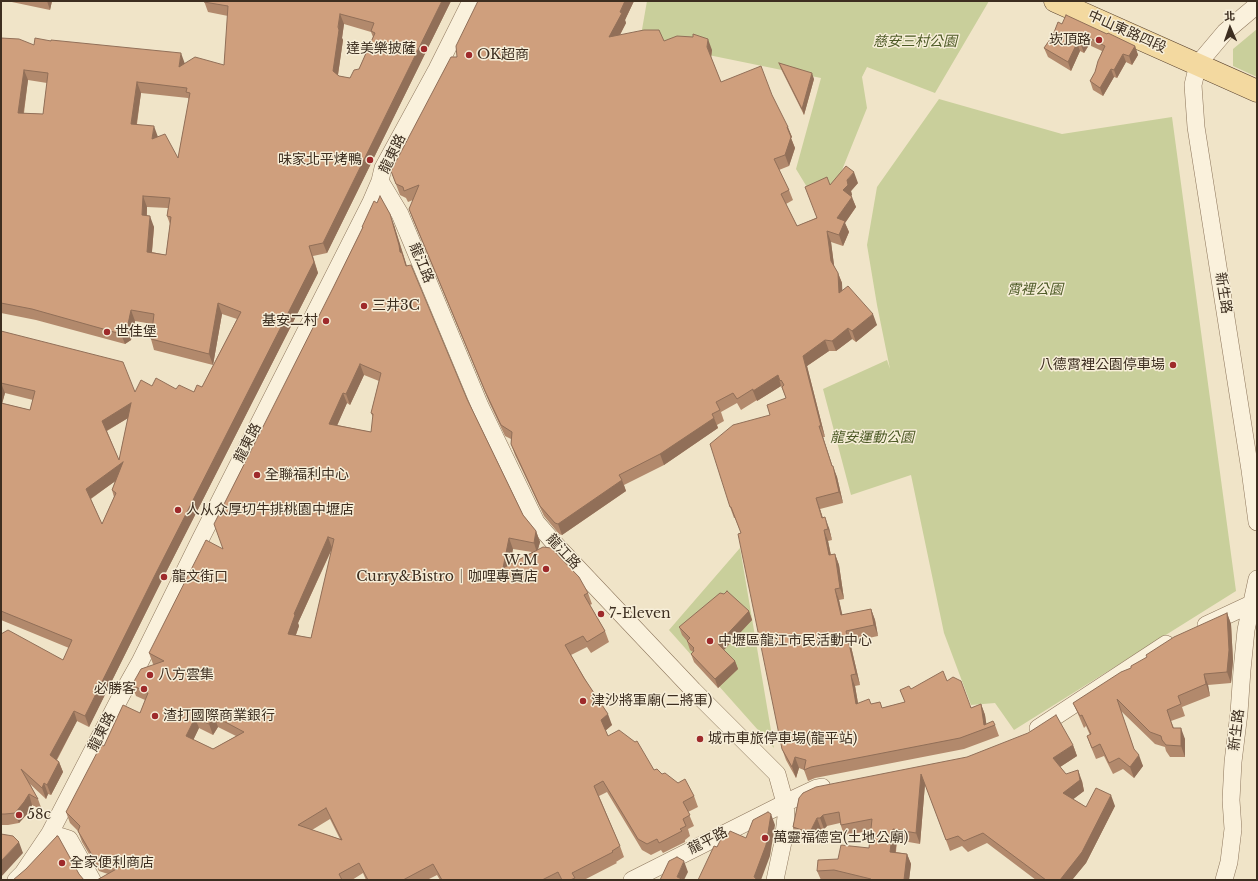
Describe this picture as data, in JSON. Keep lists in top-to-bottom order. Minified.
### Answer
{"streets":{"main road":["中山東路四段"],"street":["龍東路","龍江路","新生路","龍平路"]},"crossings":[["中山東路四段","新生路"],["龍東路","龍江路"],["龍江路","龍平路"]],"parks":["慈安三村公園","霄裡公園","龍安運動公園"],"places":["崁頂路","達美樂披薩","OK超商","味家北平烤鴨","三井3C","基安二村","世佳堡","八德霄裡公園停車場","全聯福利中心","人从众厚切牛排桃園中壢店","W.M Curry&Bistro｜咖哩專賣店","龍文街口","7-Eleven","中壢區龍江市民活動中心","八方雲集","必勝客","津沙將軍廟(二將軍)","渣打國際商業銀行","城市車旅停車場(龍平站)","58c","萬靈福德宮(土地公廟)","全家便利商店"],"north":"top"}
